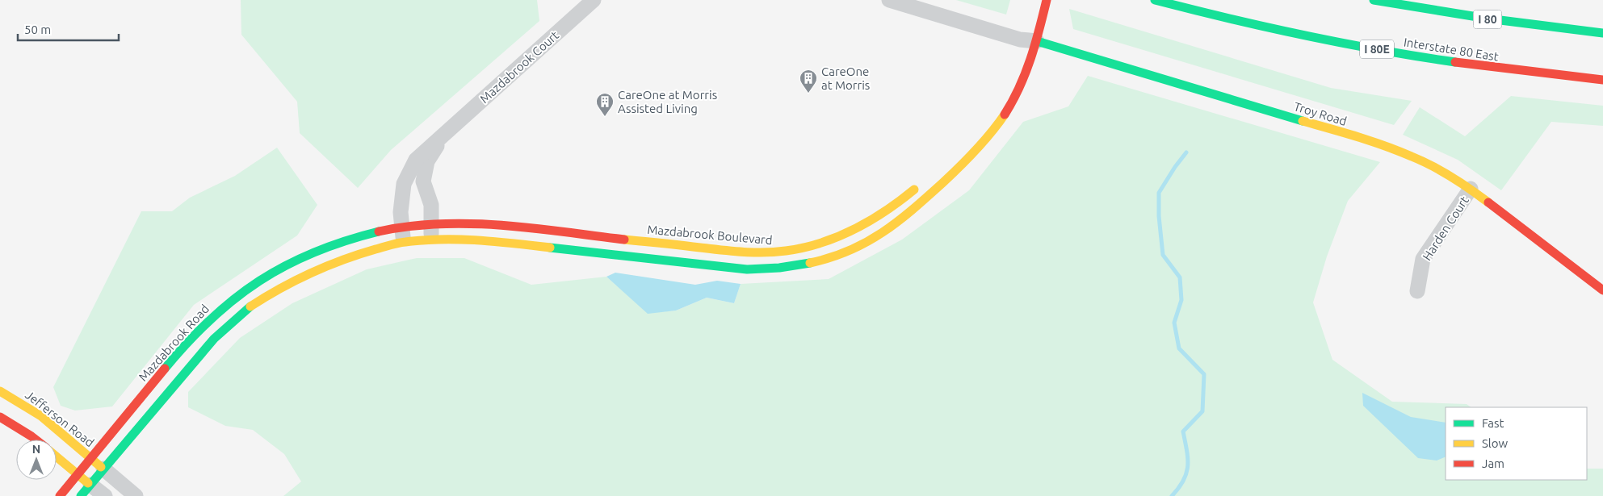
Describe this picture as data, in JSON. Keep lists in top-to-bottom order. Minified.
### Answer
{"streets":{"main road":["I 80","I 80E","Interstate 80 East","Troy Road","Mazdabrook Boulevard","Mazdabrook Road","Jefferson Road"],"street":["Mazdabrook Court","Harden Court"]},"crossings":[["Mazdabrook Court","Mazdabrook Boulevard"],["Mazdabrook Court","Mazdabrook Road"],["Troy Road","Harden Court"],["Mazdabrook Boulevard","Mazdabrook Road"],["Mazdabrook Road","Jefferson Road"]],"places":{"building":["CareOne at Morris","CareOne at Morris Assisted Living"]},"legend":["Fast","Slow","Jam"],"scale_bar":"50 m","north":"top"}
